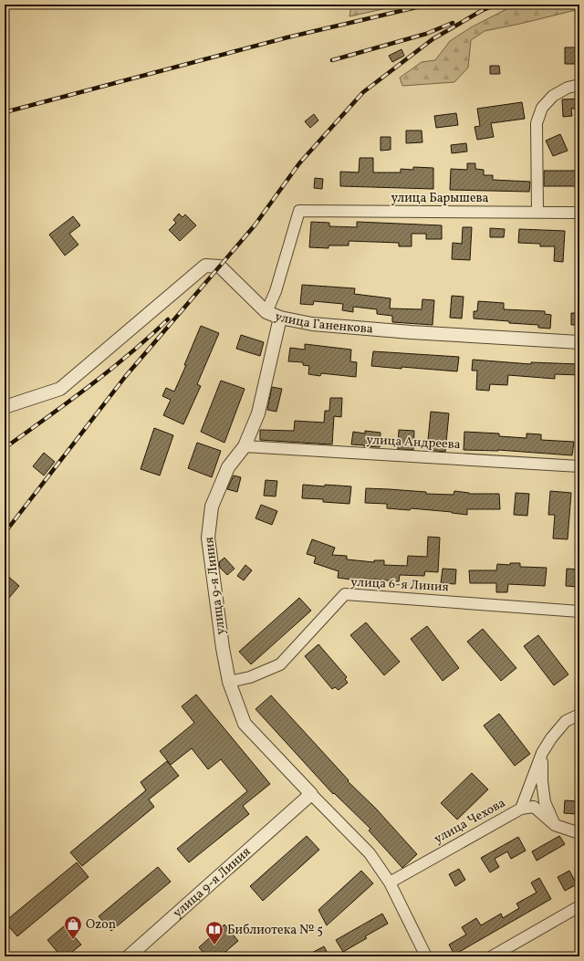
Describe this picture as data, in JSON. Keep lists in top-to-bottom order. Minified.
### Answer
{"streets":{"street":["улица Барышева","улица Ганенкова","улица Андреева","улица 6-я Линия","улица 9-я Линия","улица Чехова"]},"crossings":[["улица Барышева","улица Ганенкова"],["улица Ганенкова","улица 9-я Линия"],["улица Андреева","улица 9-я Линия"],["улица 6-я Линия","улица 9-я Линия"],["улица 9-я Линия","улица Чехова"]],"places":{"shop":["Ozon"],"library":["Библиотека № 5"]}}
